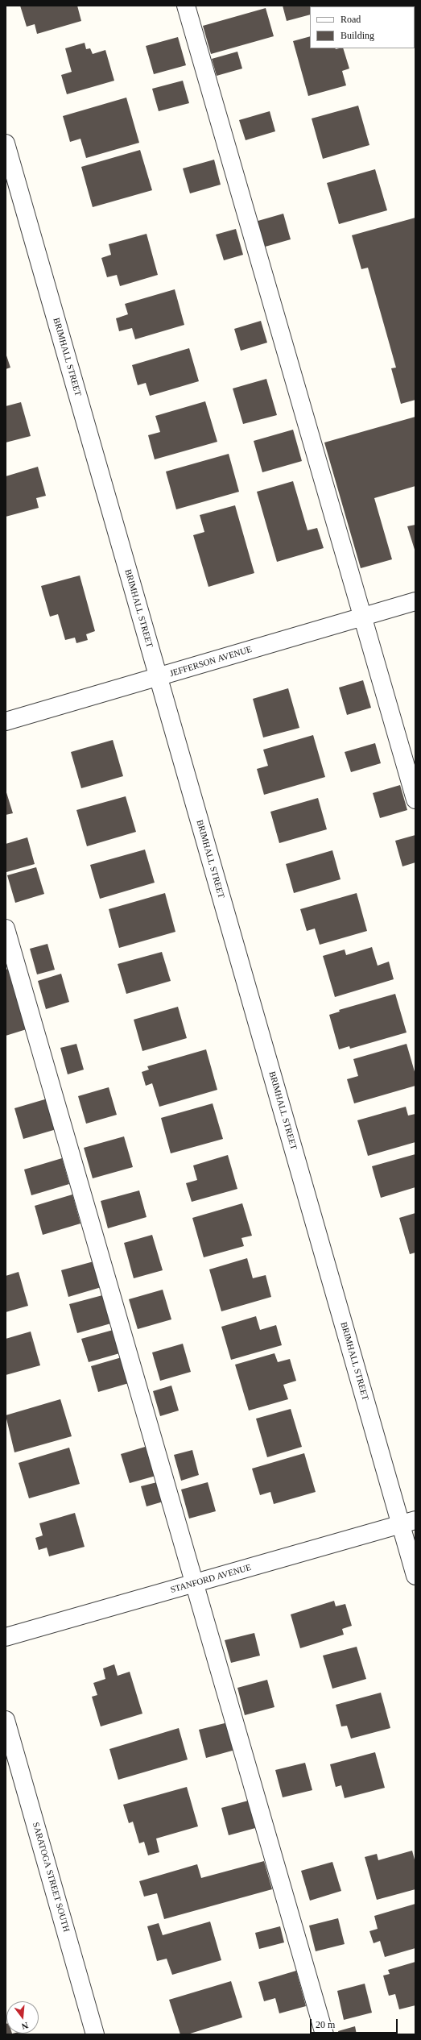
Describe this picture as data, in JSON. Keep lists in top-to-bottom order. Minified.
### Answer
{"streets":{"street":["BRIMHALL STREET","JEFFERSON AVENUE","STANFORD AVENUE","SARATOGA STREET SOUTH"]},"crossings":[["BRIMHALL STREET","JEFFERSON AVENUE"],["BRIMHALL STREET","STANFORD AVENUE"]],"legend":["Road","Building"],"scale_bar":"20 m","north":"bottom"}
